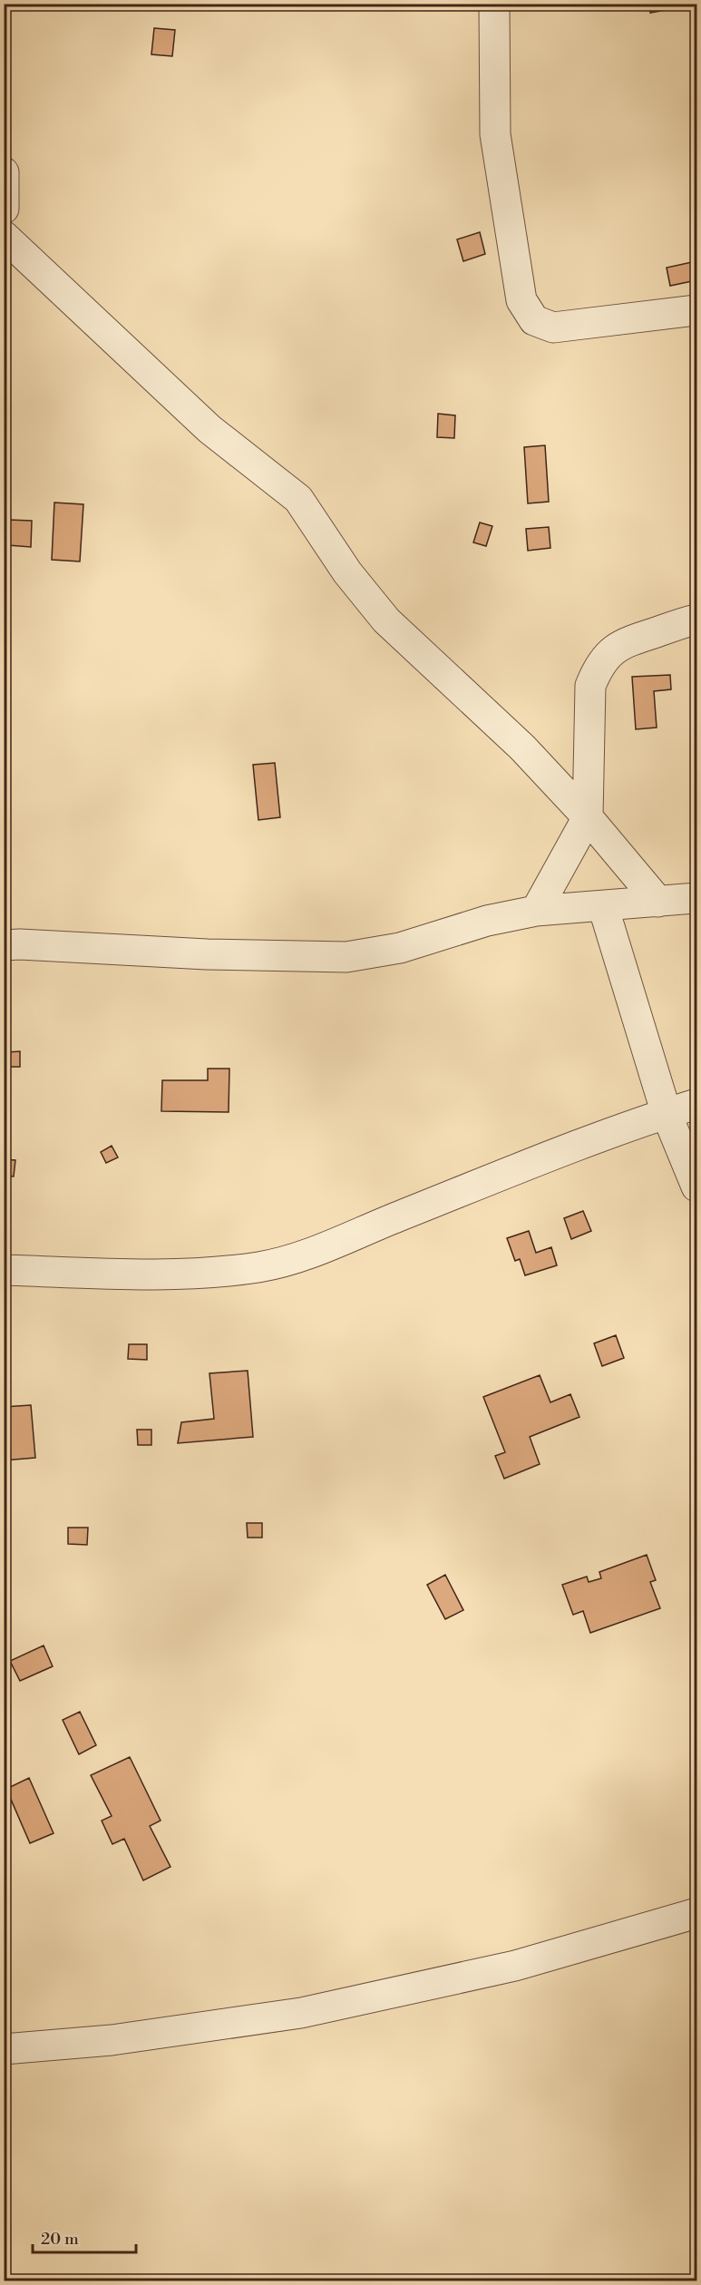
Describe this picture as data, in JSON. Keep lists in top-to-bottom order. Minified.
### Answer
{"scale_bar":"20 m"}
